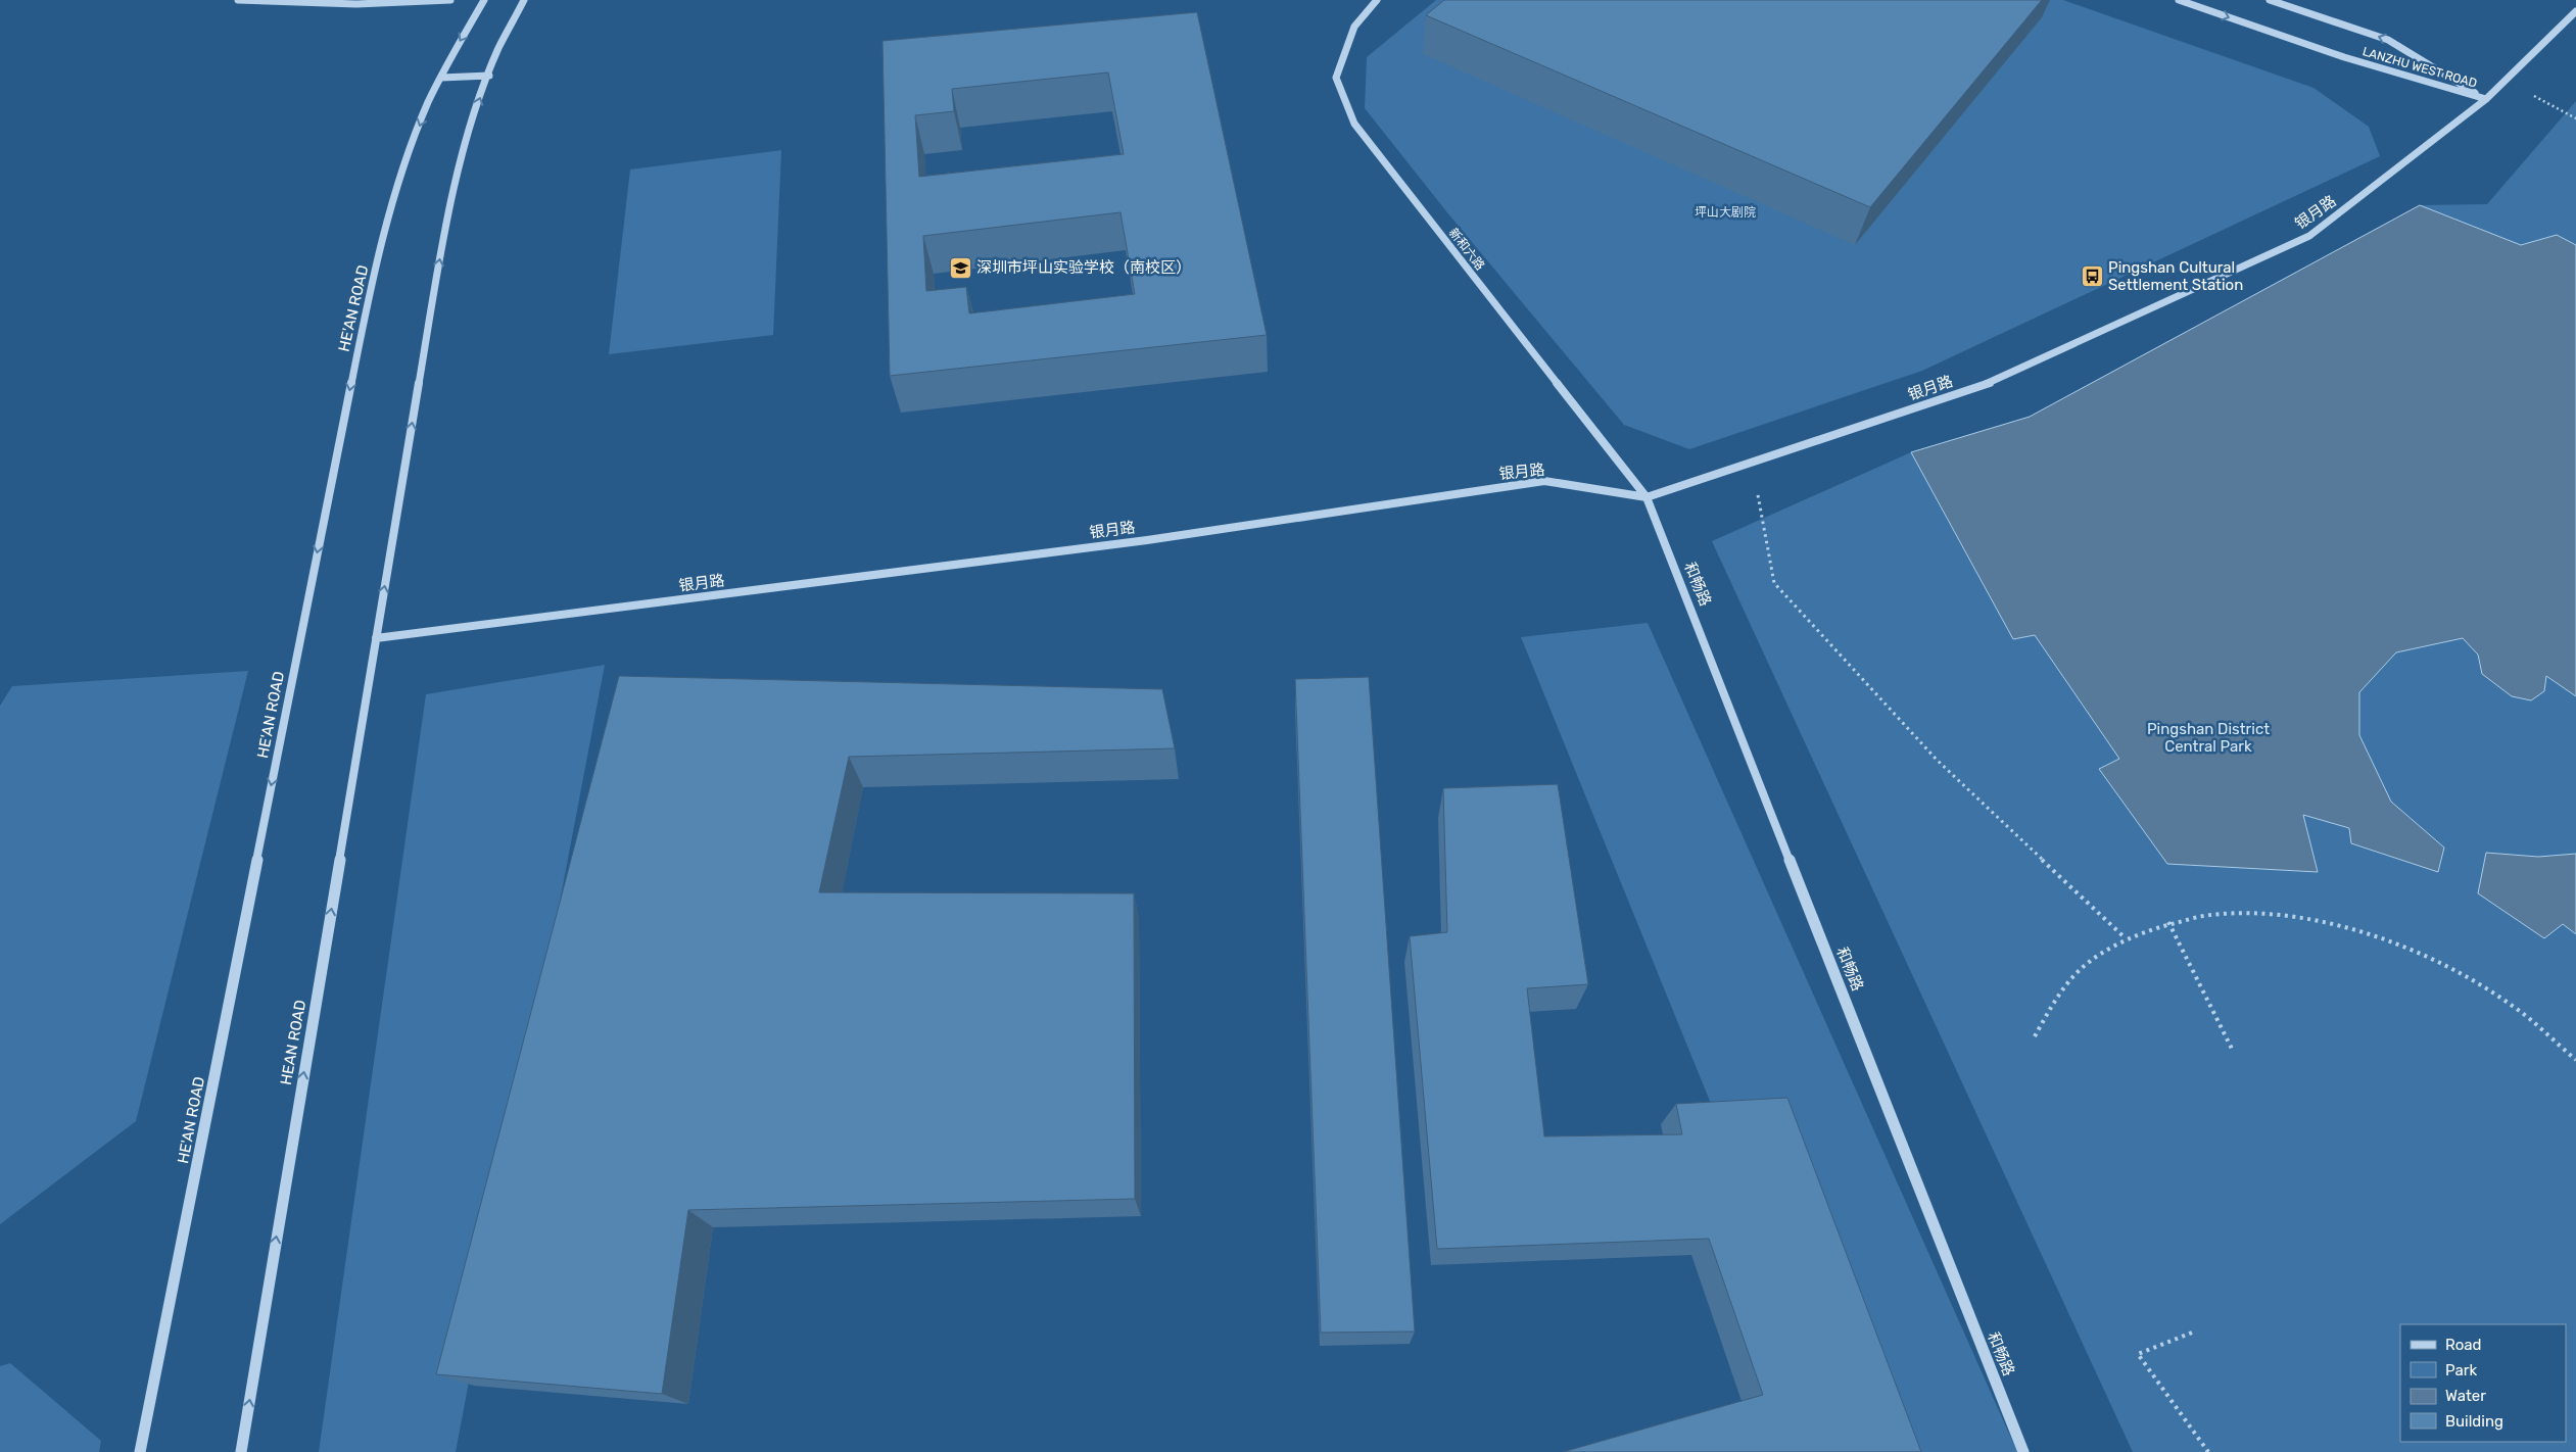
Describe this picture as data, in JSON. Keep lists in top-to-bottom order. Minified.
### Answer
{"streets":{"street":["LANZHU WEST ROAD","银月路","新和六路","HE'AN ROAD","和畅路","HEAN ROAD"]},"crossings":[["LANZHU WEST ROAD","银月路"],["银月路","新和六路"],["银月路","和畅路"],["银月路","HEAN ROAD"],["新和六路","和畅路"]],"one_way":["HEAN ROAD"],"parks":["坪山大剧院","Pingshan District Central Park"],"places":{"school or university":["深圳市坪山实验学校（南校区）"],"bus stop":["Pingshan Cultural Settlement Station"]},"legend":["Road","Park","Water","Building"]}
